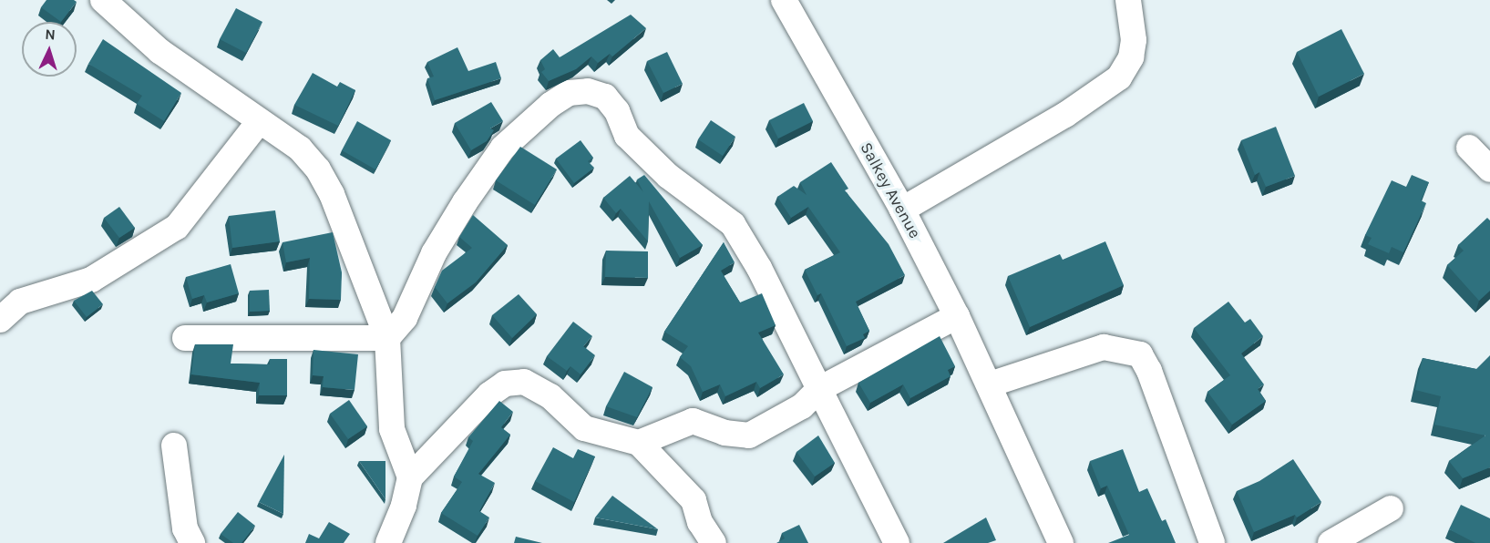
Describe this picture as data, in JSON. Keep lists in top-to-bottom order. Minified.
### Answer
{"streets":{"street":["Salkey Avenue"]},"north":"top"}
